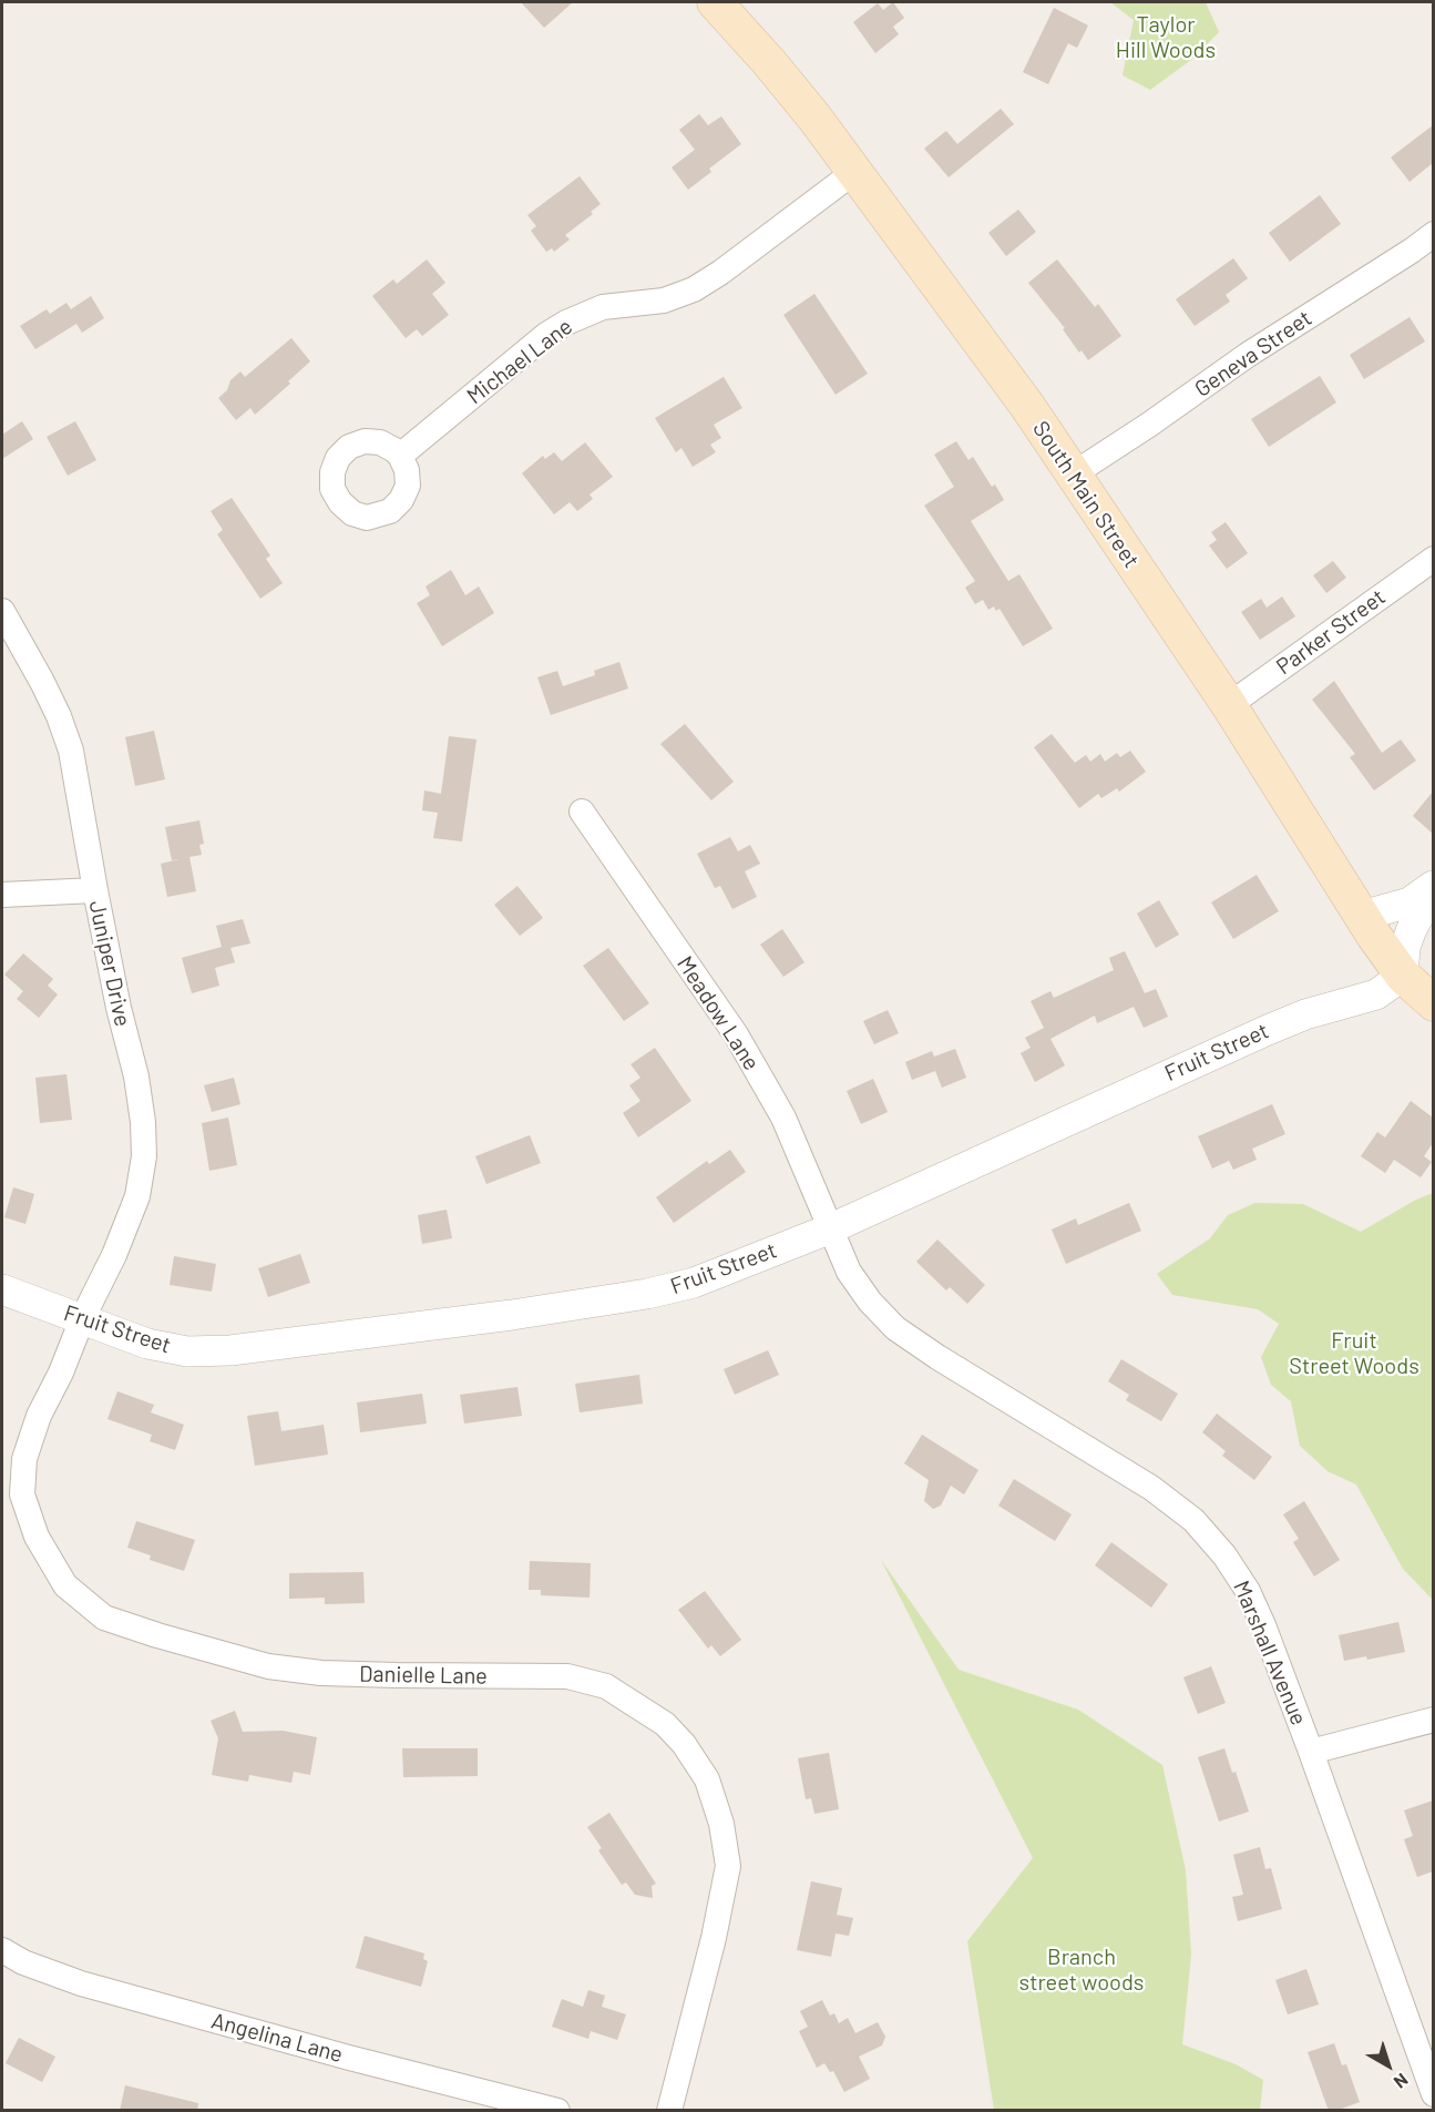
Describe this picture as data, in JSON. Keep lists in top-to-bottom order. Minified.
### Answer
{"streets":{"main road":["South Main Street"],"street":["Geneva Street","Michael Lane","Parker Street","Juniper Drive","Meadow Lane","Fruit Street","Marshall Avenue","Danielle Lane","Angelina Lane"]},"crossings":[["Geneva Street","South Main Street"],["Michael Lane","South Main Street"],["South Main Street","Parker Street"],["South Main Street","Fruit Street"],["Juniper Drive","Fruit Street"],["Juniper Drive","Danielle Lane"],["Meadow Lane","Fruit Street"],["Meadow Lane","Marshall Avenue"],["Fruit Street","Marshall Avenue"],["Fruit Street","Danielle Lane"]],"parks":["Taylor Hill Woods","Fruit Street Woods","Branch street woods"],"north":"bottom right"}
